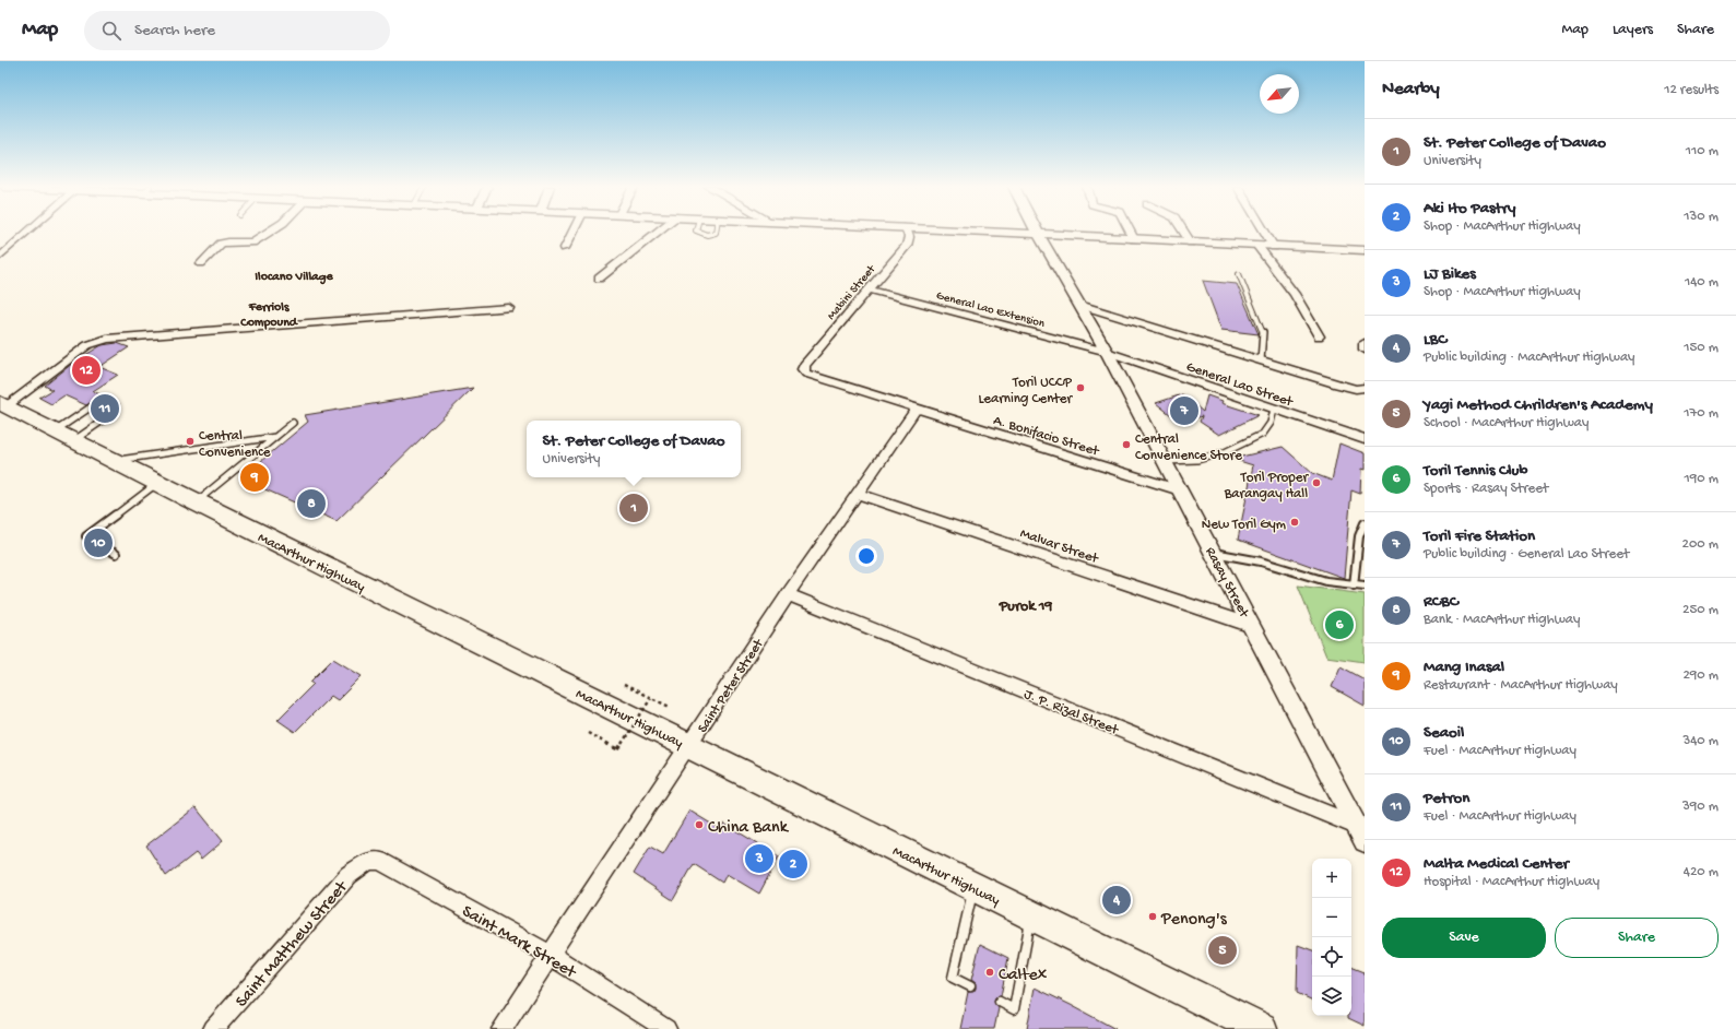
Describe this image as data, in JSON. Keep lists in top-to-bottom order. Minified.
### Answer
{"streets":{"highway":["MacArthur Highway"],"street":["Mabini Street","General Lao Extension","General Lao Street","A. Bonifacio Street","Malvar Street","Rasay Street","Saint Peter Street","J. P. Rizal Street","Saint Mark Street","Saint Matthew Street"]},"crossings":[["Mabini Street","General Lao Extension"],["Mabini Street","A. Bonifacio Street"],["General Lao Extension","General Lao Street"],["General Lao Extension","Rasay Street"],["General Lao Street","Rasay Street"],["A. Bonifacio Street","Rasay Street"],["A. Bonifacio Street","Saint Peter Street"],["Malvar Street","Rasay Street"],["Malvar Street","Saint Peter Street"],["MacArthur Highway","Saint Peter Street"],["Rasay Street","J. P. Rizal Street"],["Saint Peter Street","J. P. Rizal Street"],["Saint Peter Street","Saint Mark Street"],["Saint Mark Street","Saint Matthew Street"]],"districts":["Ilocano Village","Ferriols Compound","Purok 19"],"places":["Toril UCCP Learning Center","Central Convenience","Central Convenience Store","Toril Proper Barangay Hall","New Toril Gym","China Bank","Penong's","Caltex"],"north":"bottom left","page":{"header":"Map","search":"Search here","nav":["Map","Layers","Share"],"heading":["Nearby","12 results"],"list":[{"mark":"1","name":"St. Peter College of Davao","note":"University","value":"110 m"},{"mark":"2","name":"Aki Ito Pastry","note":"Shop · MacArthur Highway","value":"130 m"},{"mark":"3","name":"LJ Bikes","note":"Shop · MacArthur Highway","value":"140 m"},{"mark":"4","name":"LBC","note":"Public building · MacArthur Highway","value":"150 m"},{"mark":"5","name":"Yagi Method Chrildren's Academy","note":"School · MacArthur Highway","value":"170 m"},{"mark":"6","name":"Toril Tennis Club","note":"Sports · Rasay Street","value":"190 m"},{"mark":"7","name":"Toril Fire Station","note":"Public building · General Lao Street","value":"200 m"},{"mark":"8","name":"RCBC","note":"Bank · MacArthur Highway","value":"250 m"},{"mark":"9","name":"Mang Inasal","note":"Restaurant · MacArthur Highway","value":"290 m"},{"mark":"10","name":"Seaoil","note":"Fuel · MacArthur Highway","value":"340 m"},{"mark":"11","name":"Petron","note":"Fuel · MacArthur Highway","value":"390 m"},{"mark":"12","name":"Malta Medical Center","note":"Hospital · MacArthur Highway","value":"420 m"}],"pins":["12","11","7","9","8","1","10","6","3","2","4","5"],"popup":["St. Peter College of Davao","University"],"map_buttons":["+","−"],"buttons":["Save","Share"]}}
